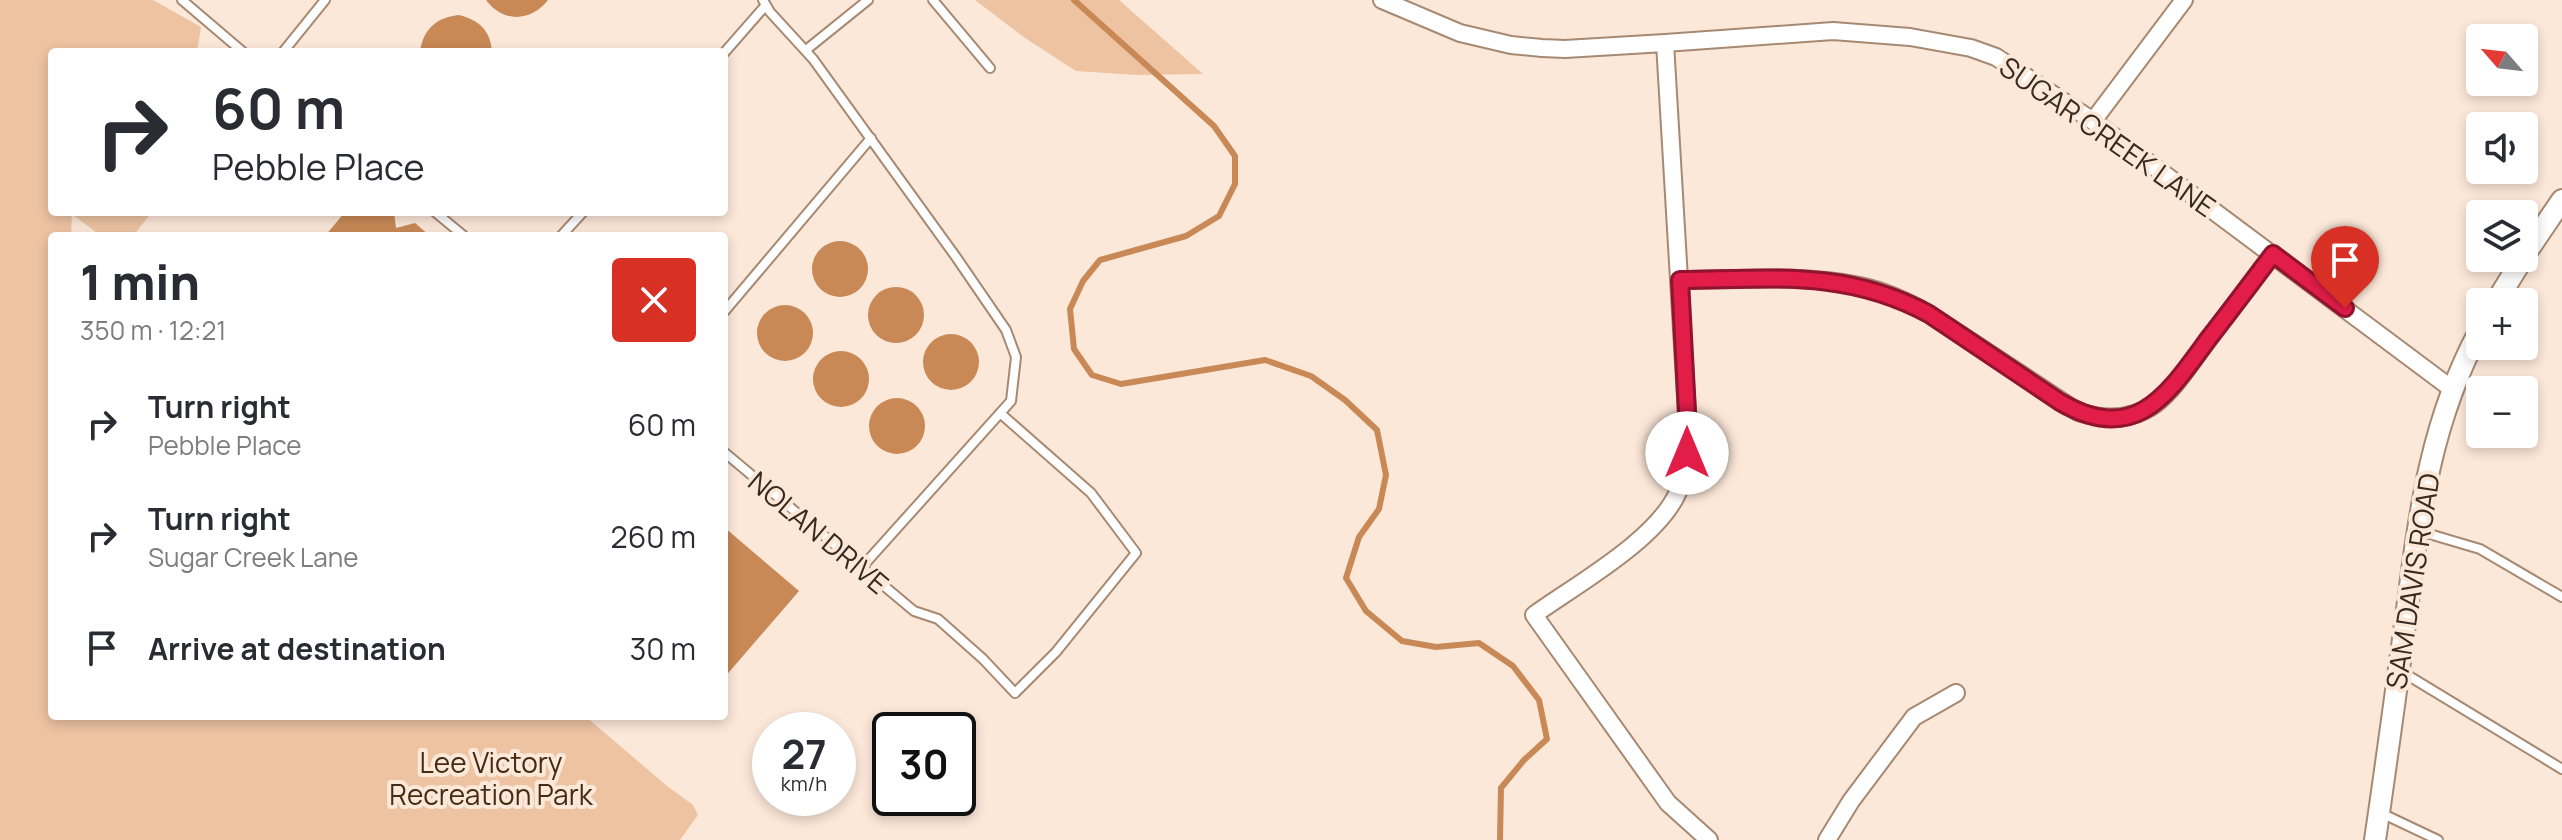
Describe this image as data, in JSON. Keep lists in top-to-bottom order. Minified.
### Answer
{"streets":{"street":["SUGAR CREEK LANE","SAM DAVIS ROAD"],"lane":["NOLAN DRIVE"]},"crossings":[["SUGAR CREEK LANE","SAM DAVIS ROAD"]],"parks":["Lee Victory Recreation Park"],"north":"top left","page":{"map_buttons":["+","−"],"turn":["60 m","Pebble Place"],"heading":["1 min","350 m · 12:21"],"list":[{"name":"Turn right","note":"Pebble Place","value":"60 m"},{"name":"Turn right","note":"Sugar Creek Lane","value":"260 m"},{"name":"Arrive at destination","value":"30 m"}],"speed":"27 km/h","limit":"30"}}
